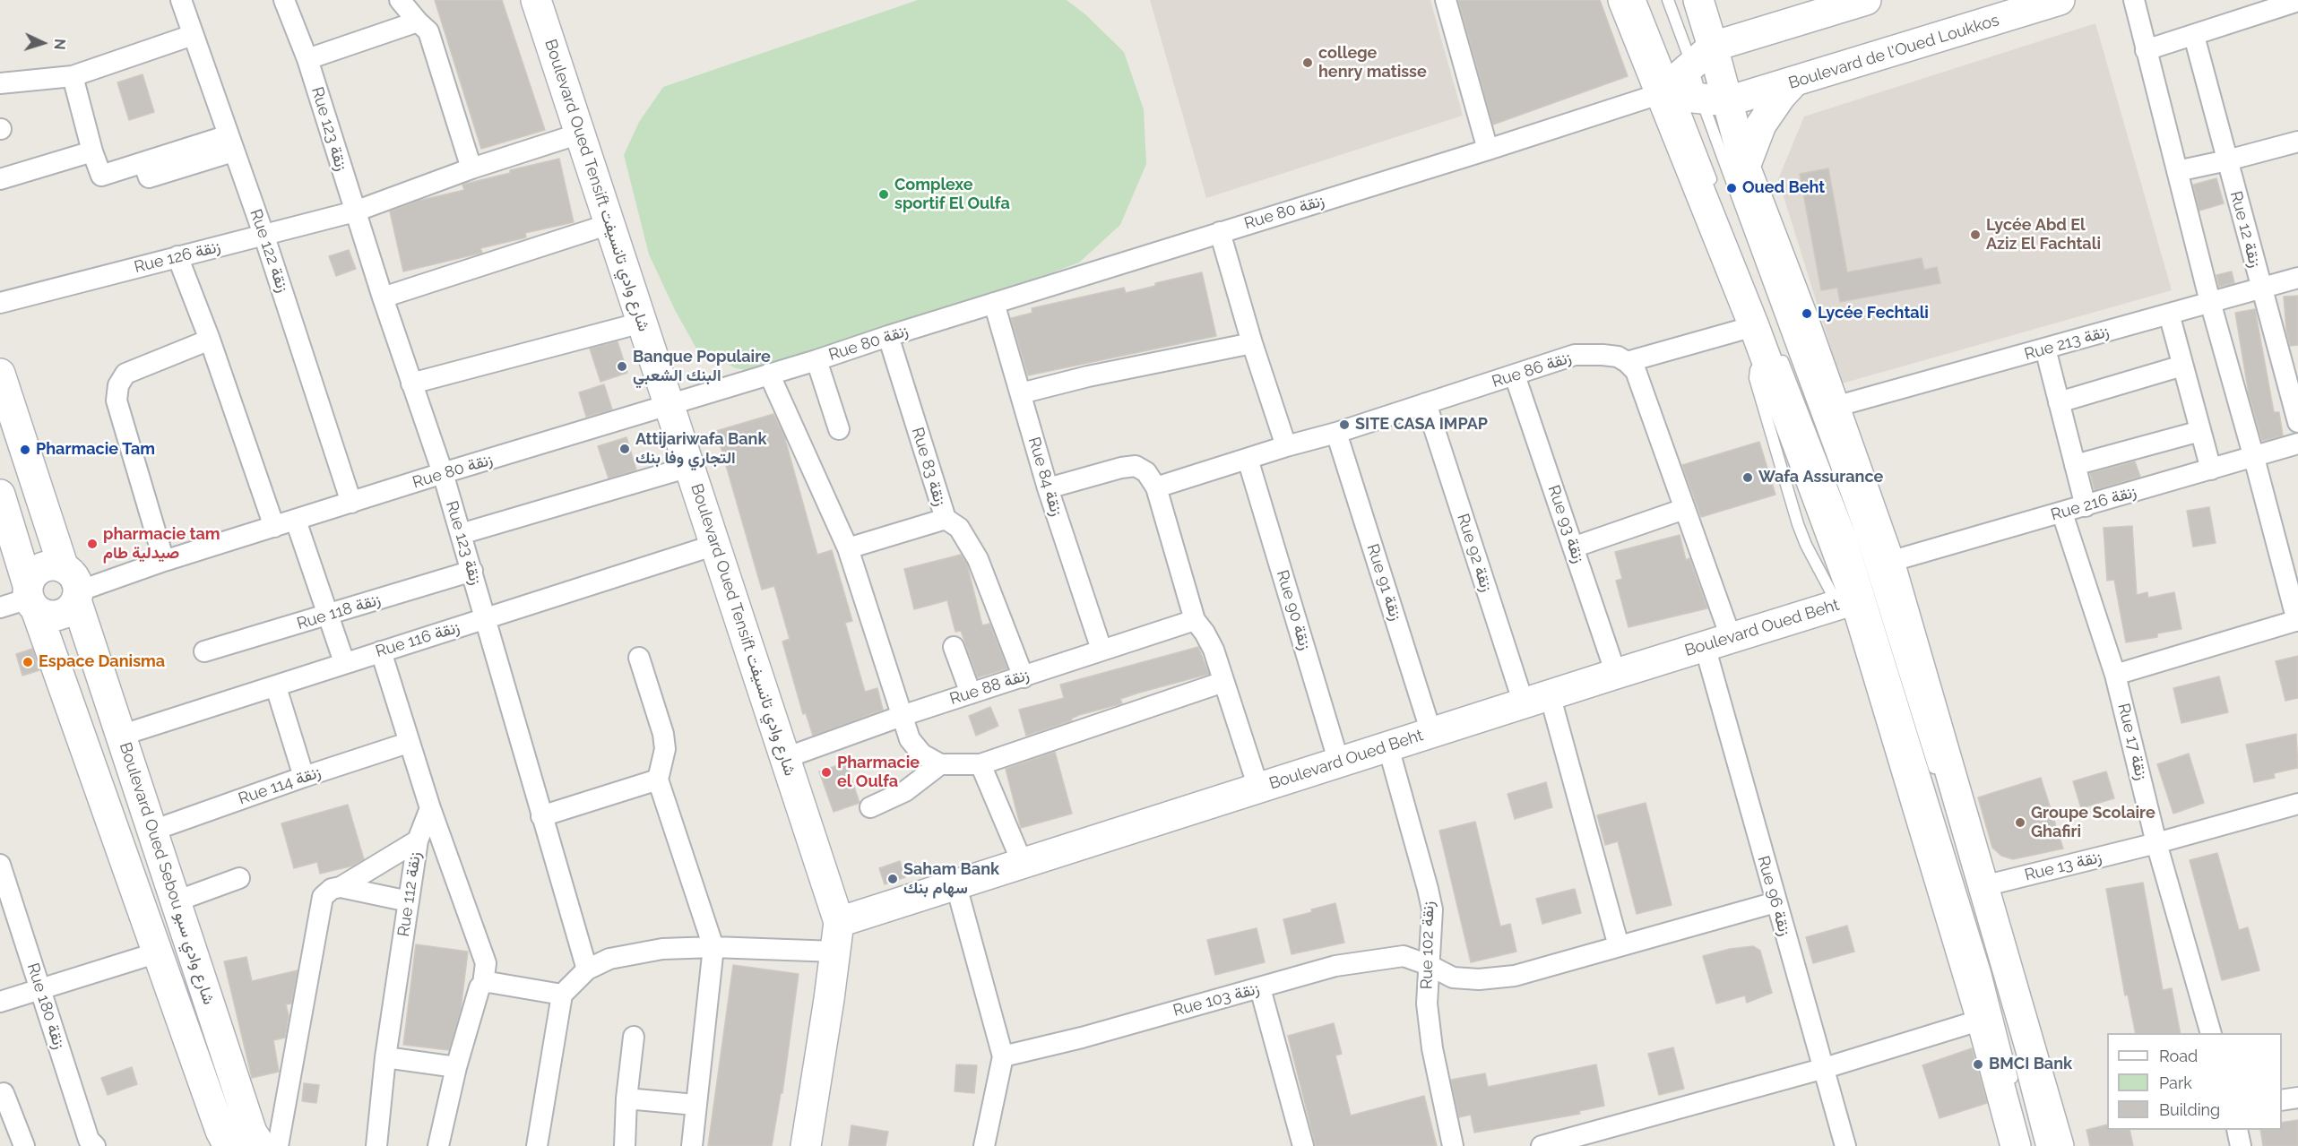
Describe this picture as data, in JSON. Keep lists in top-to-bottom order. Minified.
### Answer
{"streets":{"street":["Boulevard de l'Oued Loukkos","Rue 123 زنقة","Boulevard Oued Tensift شارع وادي تانسيفت","Rue 80 زنقة","Rue 12 زنقة","Rue 122 زنقة","Rue 126 زنقة","Rue 213 زنقة","Rue 86 زنقة","Rue 83 زنقة","Rue 84 زنقة","Rue 216 زنقة","Rue 93 زنقة","Rue 92 زنقة","Rue 91 زنقة","Rue 90 زنقة","Rue 118 زنقة","Boulevard Oued Beht","Rue 116 زنقة","Rue 88 زنقة","Rue 17 زنقة","Rue 114 زنقة","Rue 13 زنقة","Boulevard Oued Sebou شارع وادي سبو","Rue 112 زنقة","Rue 96 زنقة","Rue 102 زنقة","Rue 103 زنقة","Rue 180 زنقة"]},"crossings":[["Boulevard de l'Oued Loukkos","Rue 80 زنقة"],["Rue 123 زنقة","Rue 80 زنقة"],["Rue 123 زنقة","Rue 126 زنقة"],["Rue 123 زنقة","Rue 118 زنقة"],["Rue 123 زنقة","Rue 116 زنقة"],["Boulevard Oued Tensift شارع وادي تانسيفت","Rue 80 زنقة"],["Boulevard Oued Tensift شارع وادي تانسيفت","Rue 126 زنقة"],["Boulevard Oued Tensift شارع وادي تانسيفت","Boulevard Oued Beht"],["Boulevard Oued Tensift شارع وادي تانسيفت","Rue 116 زنقة"],["Boulevard Oued Tensift شارع وادي تانسيفت","Rue 88 زنقة"],["Rue 80 زنقة","Rue 122 زنقة"],["Rue 80 زنقة","Rue 83 زنقة"],["Rue 80 زنقة","Rue 84 زنقة"],["Rue 80 زنقة","Boulevard Oued Sebou شارع وادي سبو"],["Rue 12 زنقة","Rue 213 زنقة"],["Rue 122 زنقة","Rue 126 زنقة"],["Rue 86 زنقة","Rue 93 زنقة"],["Rue 86 زنقة","Rue 92 زنقة"],["Rue 86 زنقة","Rue 91 زنقة"],["Rue 86 زنقة","Rue 90 زنقة"],["Rue 83 زنقة","Rue 88 زنقة"],["Rue 84 زنقة","Rue 88 زنقة"],["Rue 216 زنقة","Rue 17 زنقة"],["Rue 93 زنقة","Boulevard Oued Beht"],["Rue 92 زنقة","Boulevard Oued Beht"],["Rue 92 زنقة","Rue 103 زنقة"],["Rue 91 زنقة","Boulevard Oued Beht"],["Rue 90 زنقة","Boulevard Oued Beht"],["Boulevard Oued Beht","Rue 96 زنقة"],["Boulevard Oued Beht","Rue 102 زنقة"],["Rue 116 زنقة","Boulevard Oued Sebou شارع وادي سبو"],["Rue 17 زنقة","Rue 13 زنقة"],["Rue 114 زنقة","Boulevard Oued Sebou شارع وادي سبو"],["Rue 96 زنقة","Rue 103 زنقة"],["Rue 102 زنقة","Rue 103 زنقة"]],"places":["college henry matisse","Oued Beht","Complexe sportif El Oulfa","Lycée Abd El Aziz El Fachtali","Lycée Fechtali","Banque Populaire البنك الشعبي","SITE CASA IMPAP","Attijariwafa Bank التجاري وفا بنك","Pharmacie Tam","Wafa Assurance","pharmacie tam صيدلية طام","Espace Danisma","Pharmacie el Oulfa","Groupe Scolaire Ghafiri","Saham Bank سهام بنك","BMCI Bank"],"legend":["Road","Park","Building"],"north":"right"}
